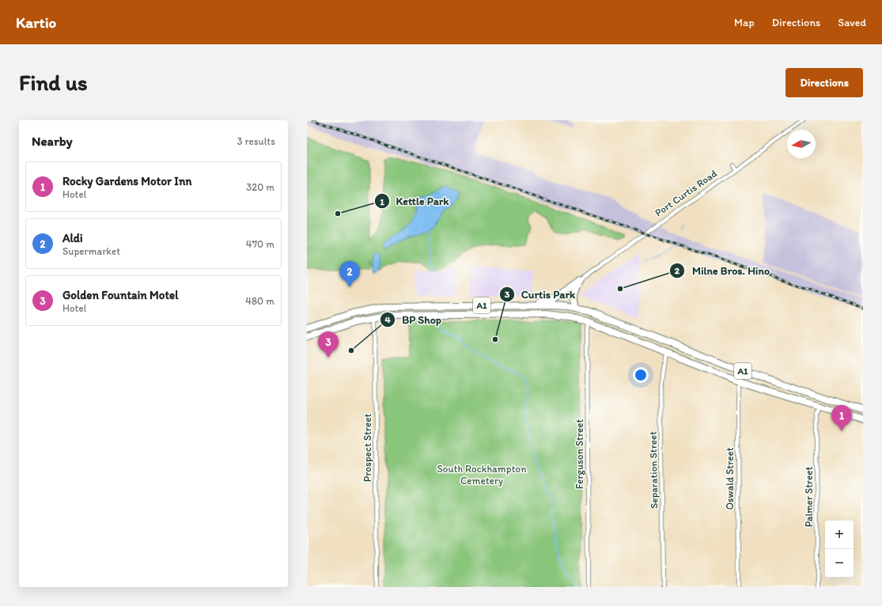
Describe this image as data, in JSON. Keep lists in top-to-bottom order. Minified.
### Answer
{"streets":{"highway":["A1","Prospect Street"],"street":["Port Curtis Road","Ferguson Street","Separation Street","Oswald Street","Palmer Street"]},"crossings":[["A1","Prospect Street"],["A1","Ferguson Street"],["A1","Separation Street"],["A1","Oswald Street"],["A1","Palmer Street"]],"parks":["South Rockhampton Cemetery"],"places":["Kettle Park","Milne Bros. Hino","Curtis Park","BP Shop"],"north":"left","page":{"header":"Kartio","nav":["Map","Directions","Saved"],"buttons":"Directions","title":"Find us","heading":["Nearby","3 results"],"list":[{"mark":"1","name":"Rocky Gardens Motor Inn","note":"Hotel","value":"320 m"},{"mark":"2","name":"Aldi","note":"Supermarket","value":"470 m"},{"mark":"3","name":"Golden Fountain Motel","note":"Hotel","value":"480 m"}],"pins":["2","3","1"],"map_buttons":["+","−"]}}
